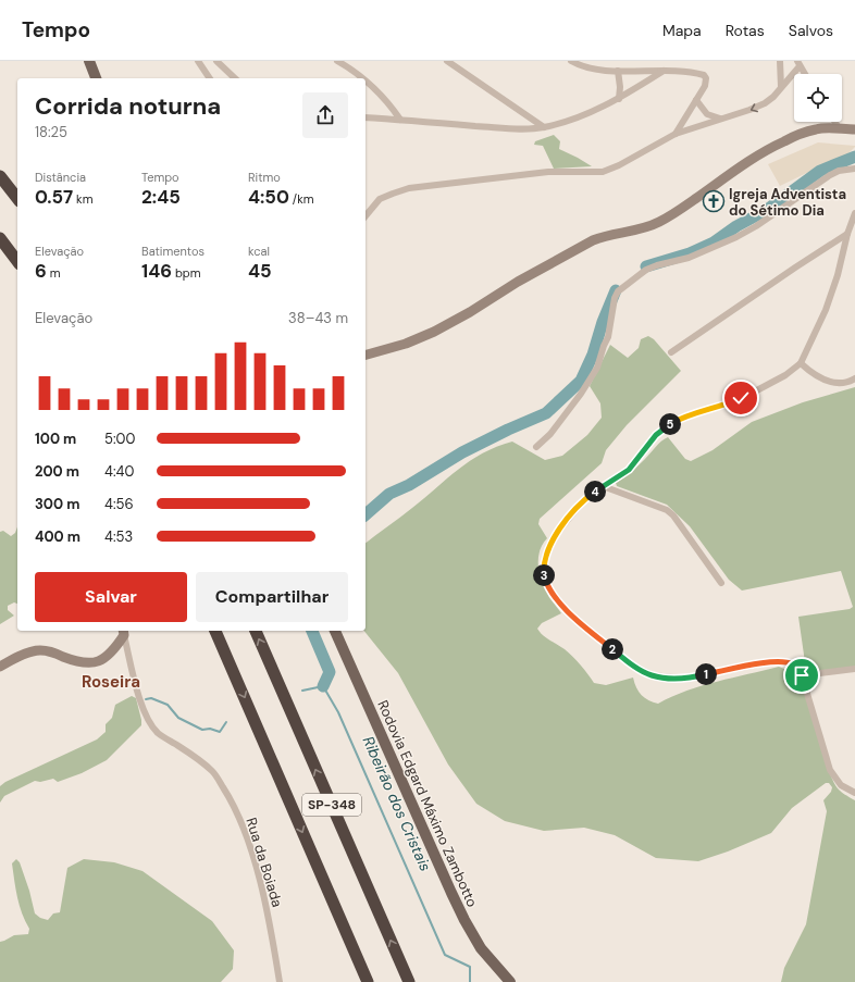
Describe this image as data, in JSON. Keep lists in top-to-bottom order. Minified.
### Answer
{"streets":{"highway":["SP-348"],"main road":["Rodovia Edgard Máximo Zambotto"],"street":["Rua da Boiada"]},"districts":["Roseira"],"water":["Ribeirão dos Cristais"],"places":{"church":["Igreja Adventista do Sétimo Dia"]},"page":{"header":"Tempo","nav":["Mapa","Rotas","Salvos"],"heading":["Corrida noturna","18:25"],"stats":[["Distância","0.57 km"],["Tempo","2:45"],["Ritmo","4:50 /km"],["Elevação","6 m"],["Batimentos","146 bpm"],["kcal","45"]],"chart":["Elevação","38–43 m"],"pins":["5","4","3","2","1"],"list":[{"name":"100 m","note":"5:00"},{"name":"200 m","note":"4:40"},{"name":"300 m","note":"4:56"},{"name":"400 m","note":"4:53"}],"buttons":["Salvar","Compartilhar"]}}
